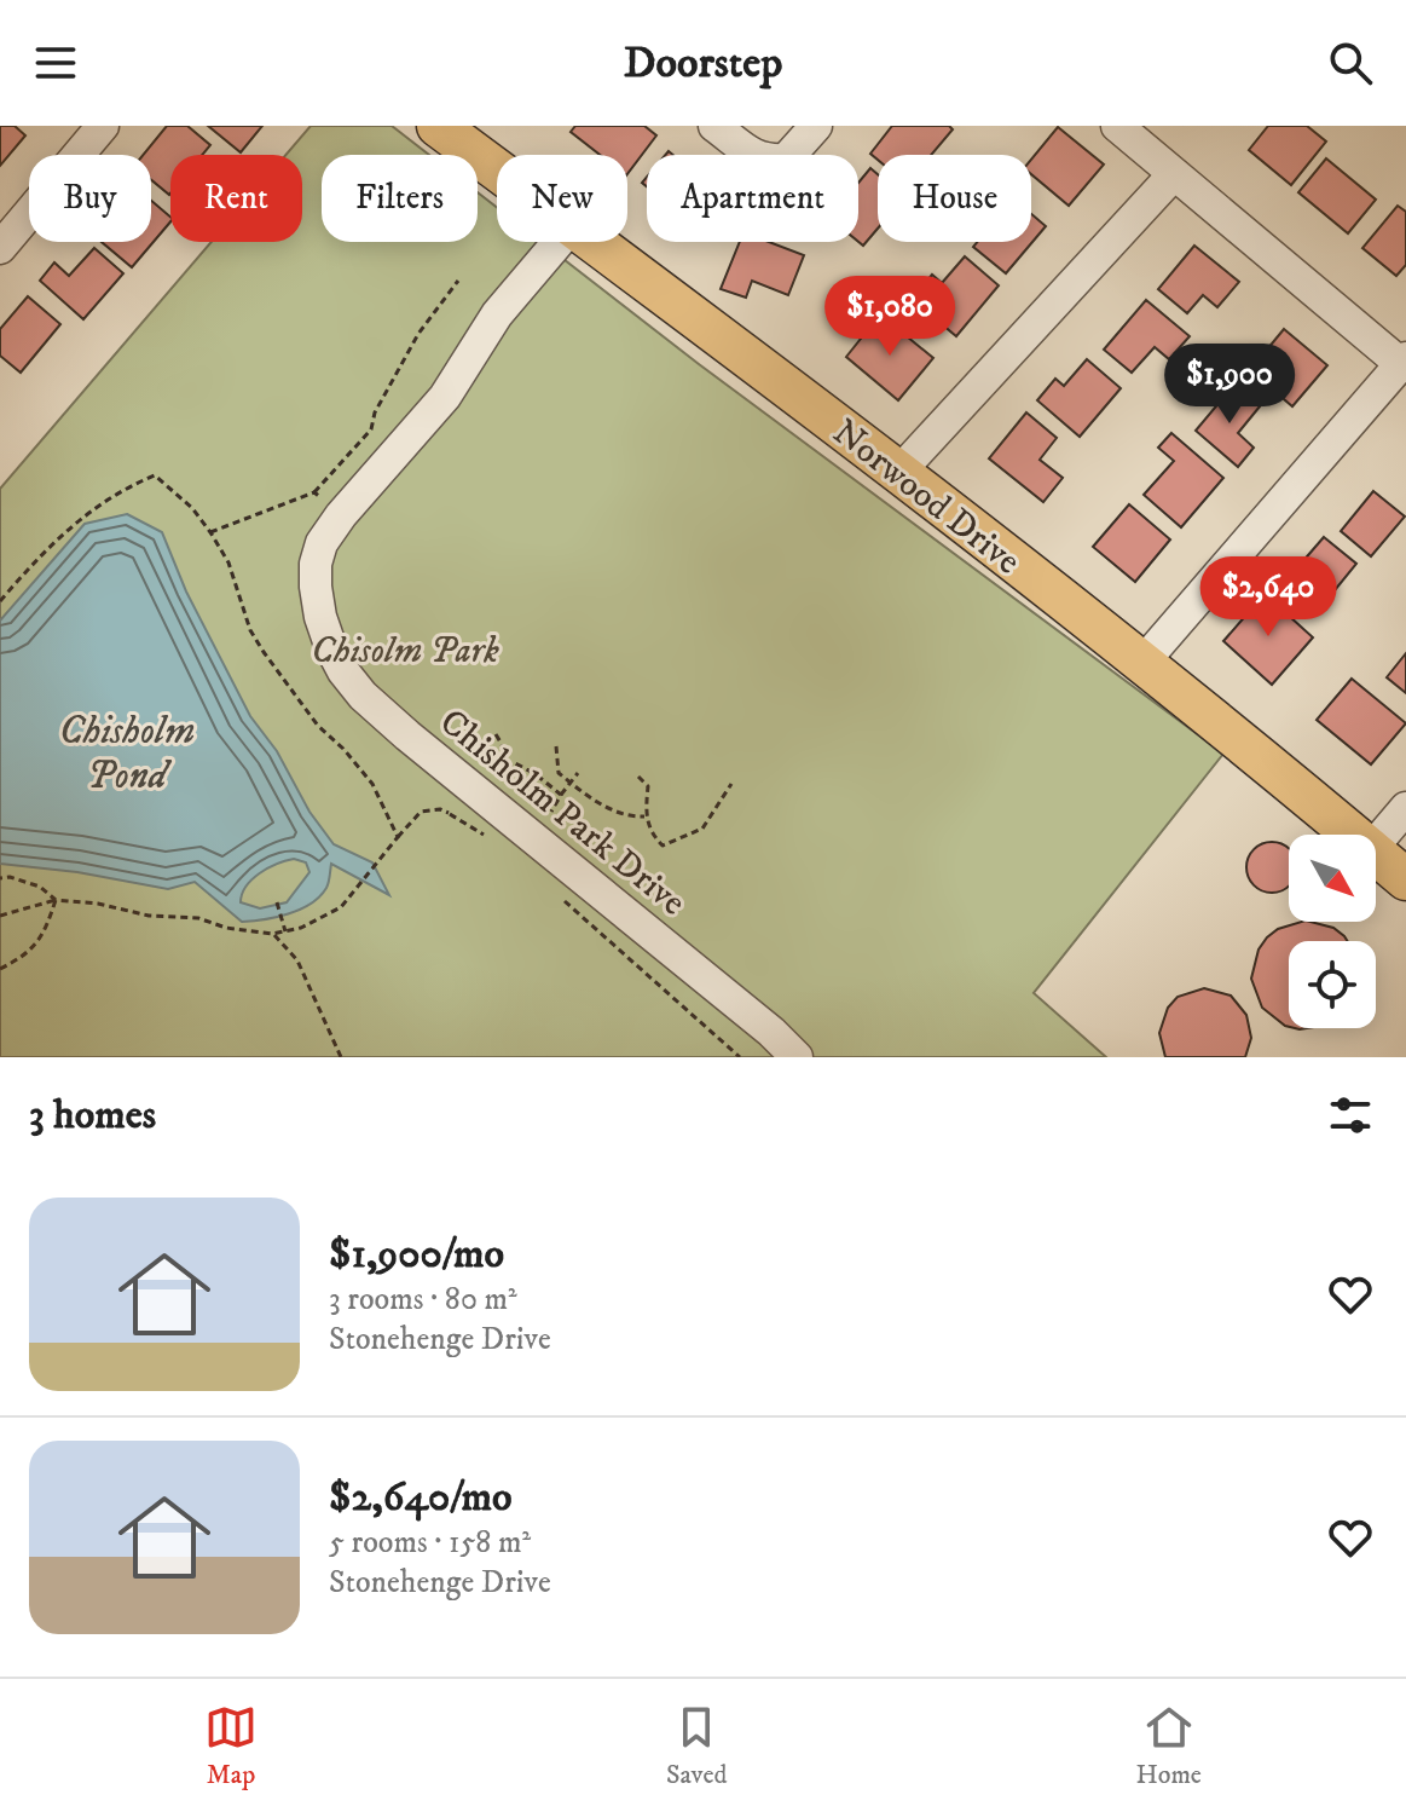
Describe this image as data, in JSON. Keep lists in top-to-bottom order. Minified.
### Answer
{"streets":{"main road":["Norwood Drive"],"street":["Chisholm Park Drive"]},"water":["Chisholm Pond"],"parks":["Chisolm Park"],"north":"bottom right","page":{"header":"Doorstep","chip":["Buy","Rent","Filters","New","Apartment","House"],"price":["$1,080","$1,900","$2,640"],"heading":"3 homes","list":[{"name":"$1,900/mo","note":"3 rooms · 80 m² · Stonehenge Drive"},{"name":"$2,640/mo","note":"5 rooms · 158 m² · Stonehenge Drive"}],"tabs":["Map","Saved","Home"]}}
